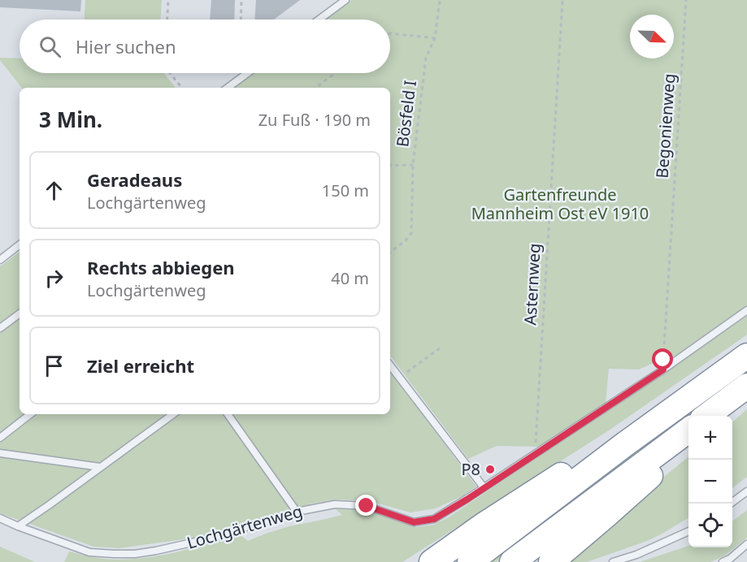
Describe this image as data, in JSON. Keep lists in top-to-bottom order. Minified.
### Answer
{"streets":{"lane":["Lochgärtenweg"],"path":["Bösfeld I","Begonienweg","Asternweg"]},"crossings":[["Begonienweg","Lochgärtenweg"],["Asternweg","Lochgärtenweg"]],"parks":["Gartenfreunde Mannheim Ost eV 1910"],"places":["P8"],"north":"bottom right","page":{"search":"Hier suchen","heading":["3 Min.","Zu Fuß · 190 m"],"list":[["Geradeaus","Lochgärtenweg","150 m"],["Rechts abbiegen","Lochgärtenweg","40 m"],"Ziel erreicht"],"map_buttons":["+","−"]}}
